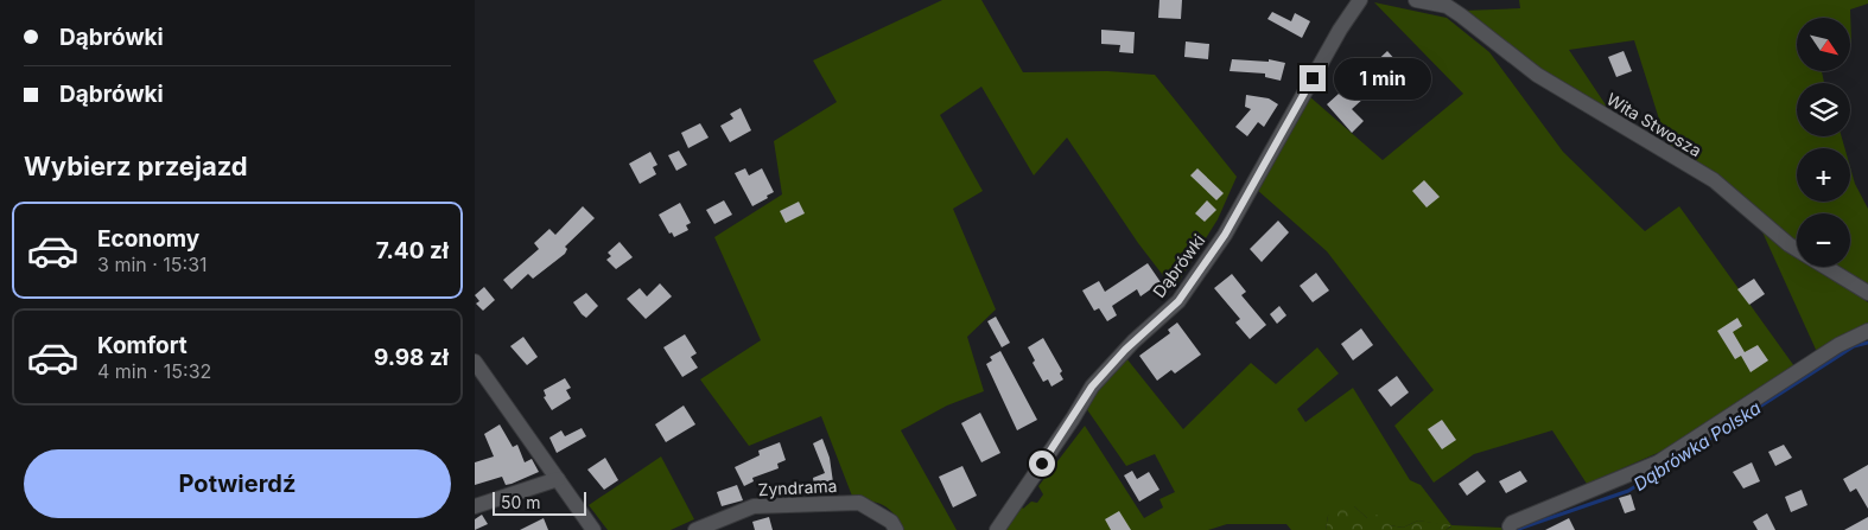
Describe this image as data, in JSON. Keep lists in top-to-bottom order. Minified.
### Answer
{"streets":{"street":["Wita Stwosza","Dąbrówki","Zyndrama"]},"water":["Dąbrówka Polska"],"scale_bar":"50 m","north":"bottom right","page":{"banner":["Dąbrówki","Dąbrówki"],"map_buttons":["+","−"],"bubble":"1 min","heading":"Wybierz przejazd","list":[{"name":"Economy","note":"3 min · 15:31","value":"7.40 zł"},{"name":"Komfort","note":"4 min · 15:32","value":"9.98 zł"}],"buttons":"Potwierdź","scale":"50 m"}}
